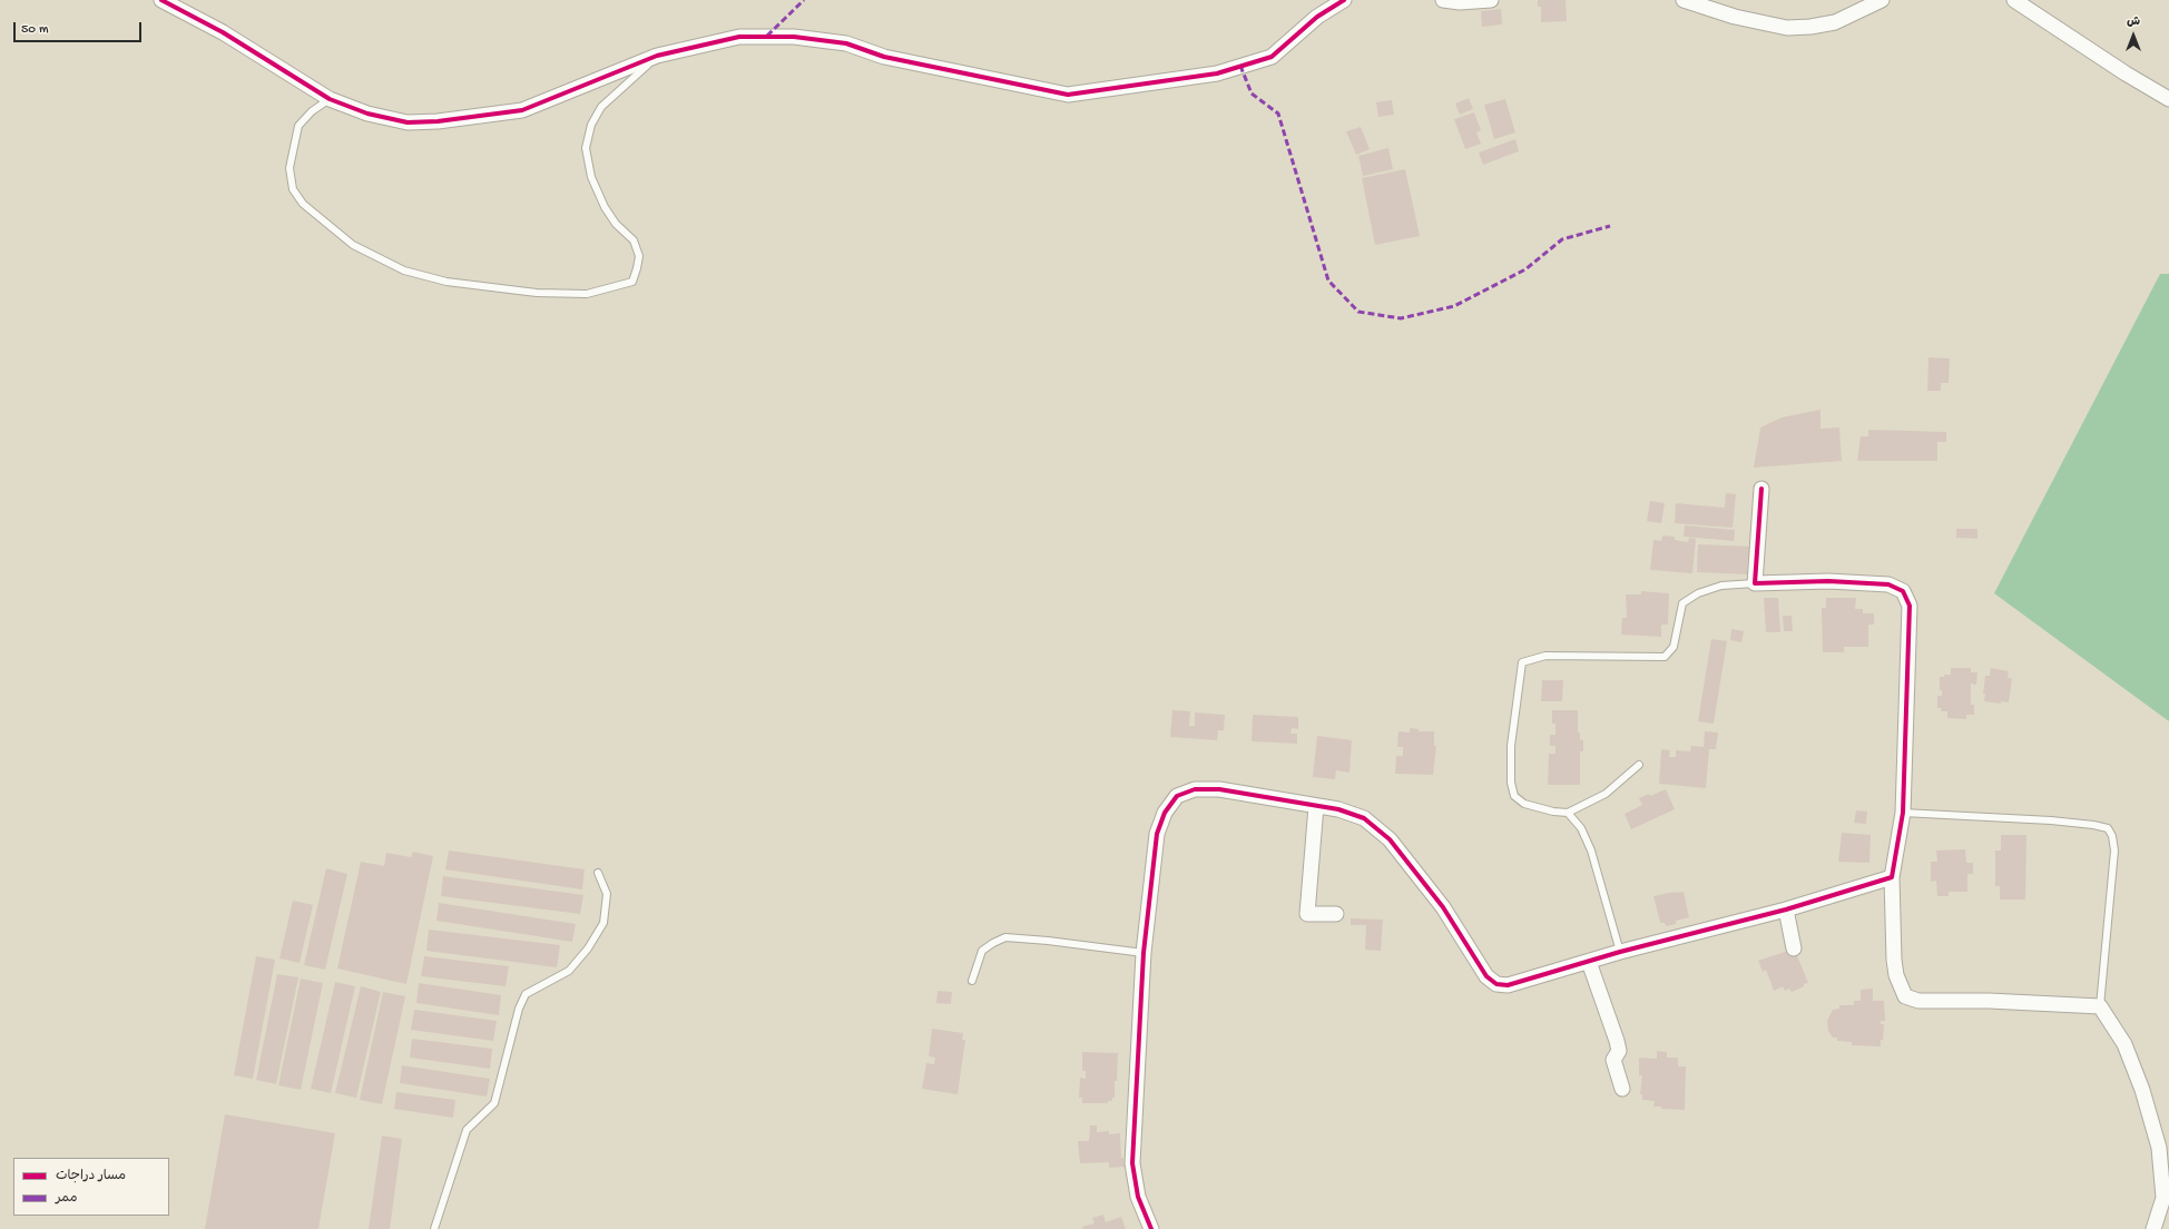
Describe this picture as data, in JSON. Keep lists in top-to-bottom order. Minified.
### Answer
{"legend":["مسار دراجات","ممر"],"scale_bar":"50 m","north":"top"}
